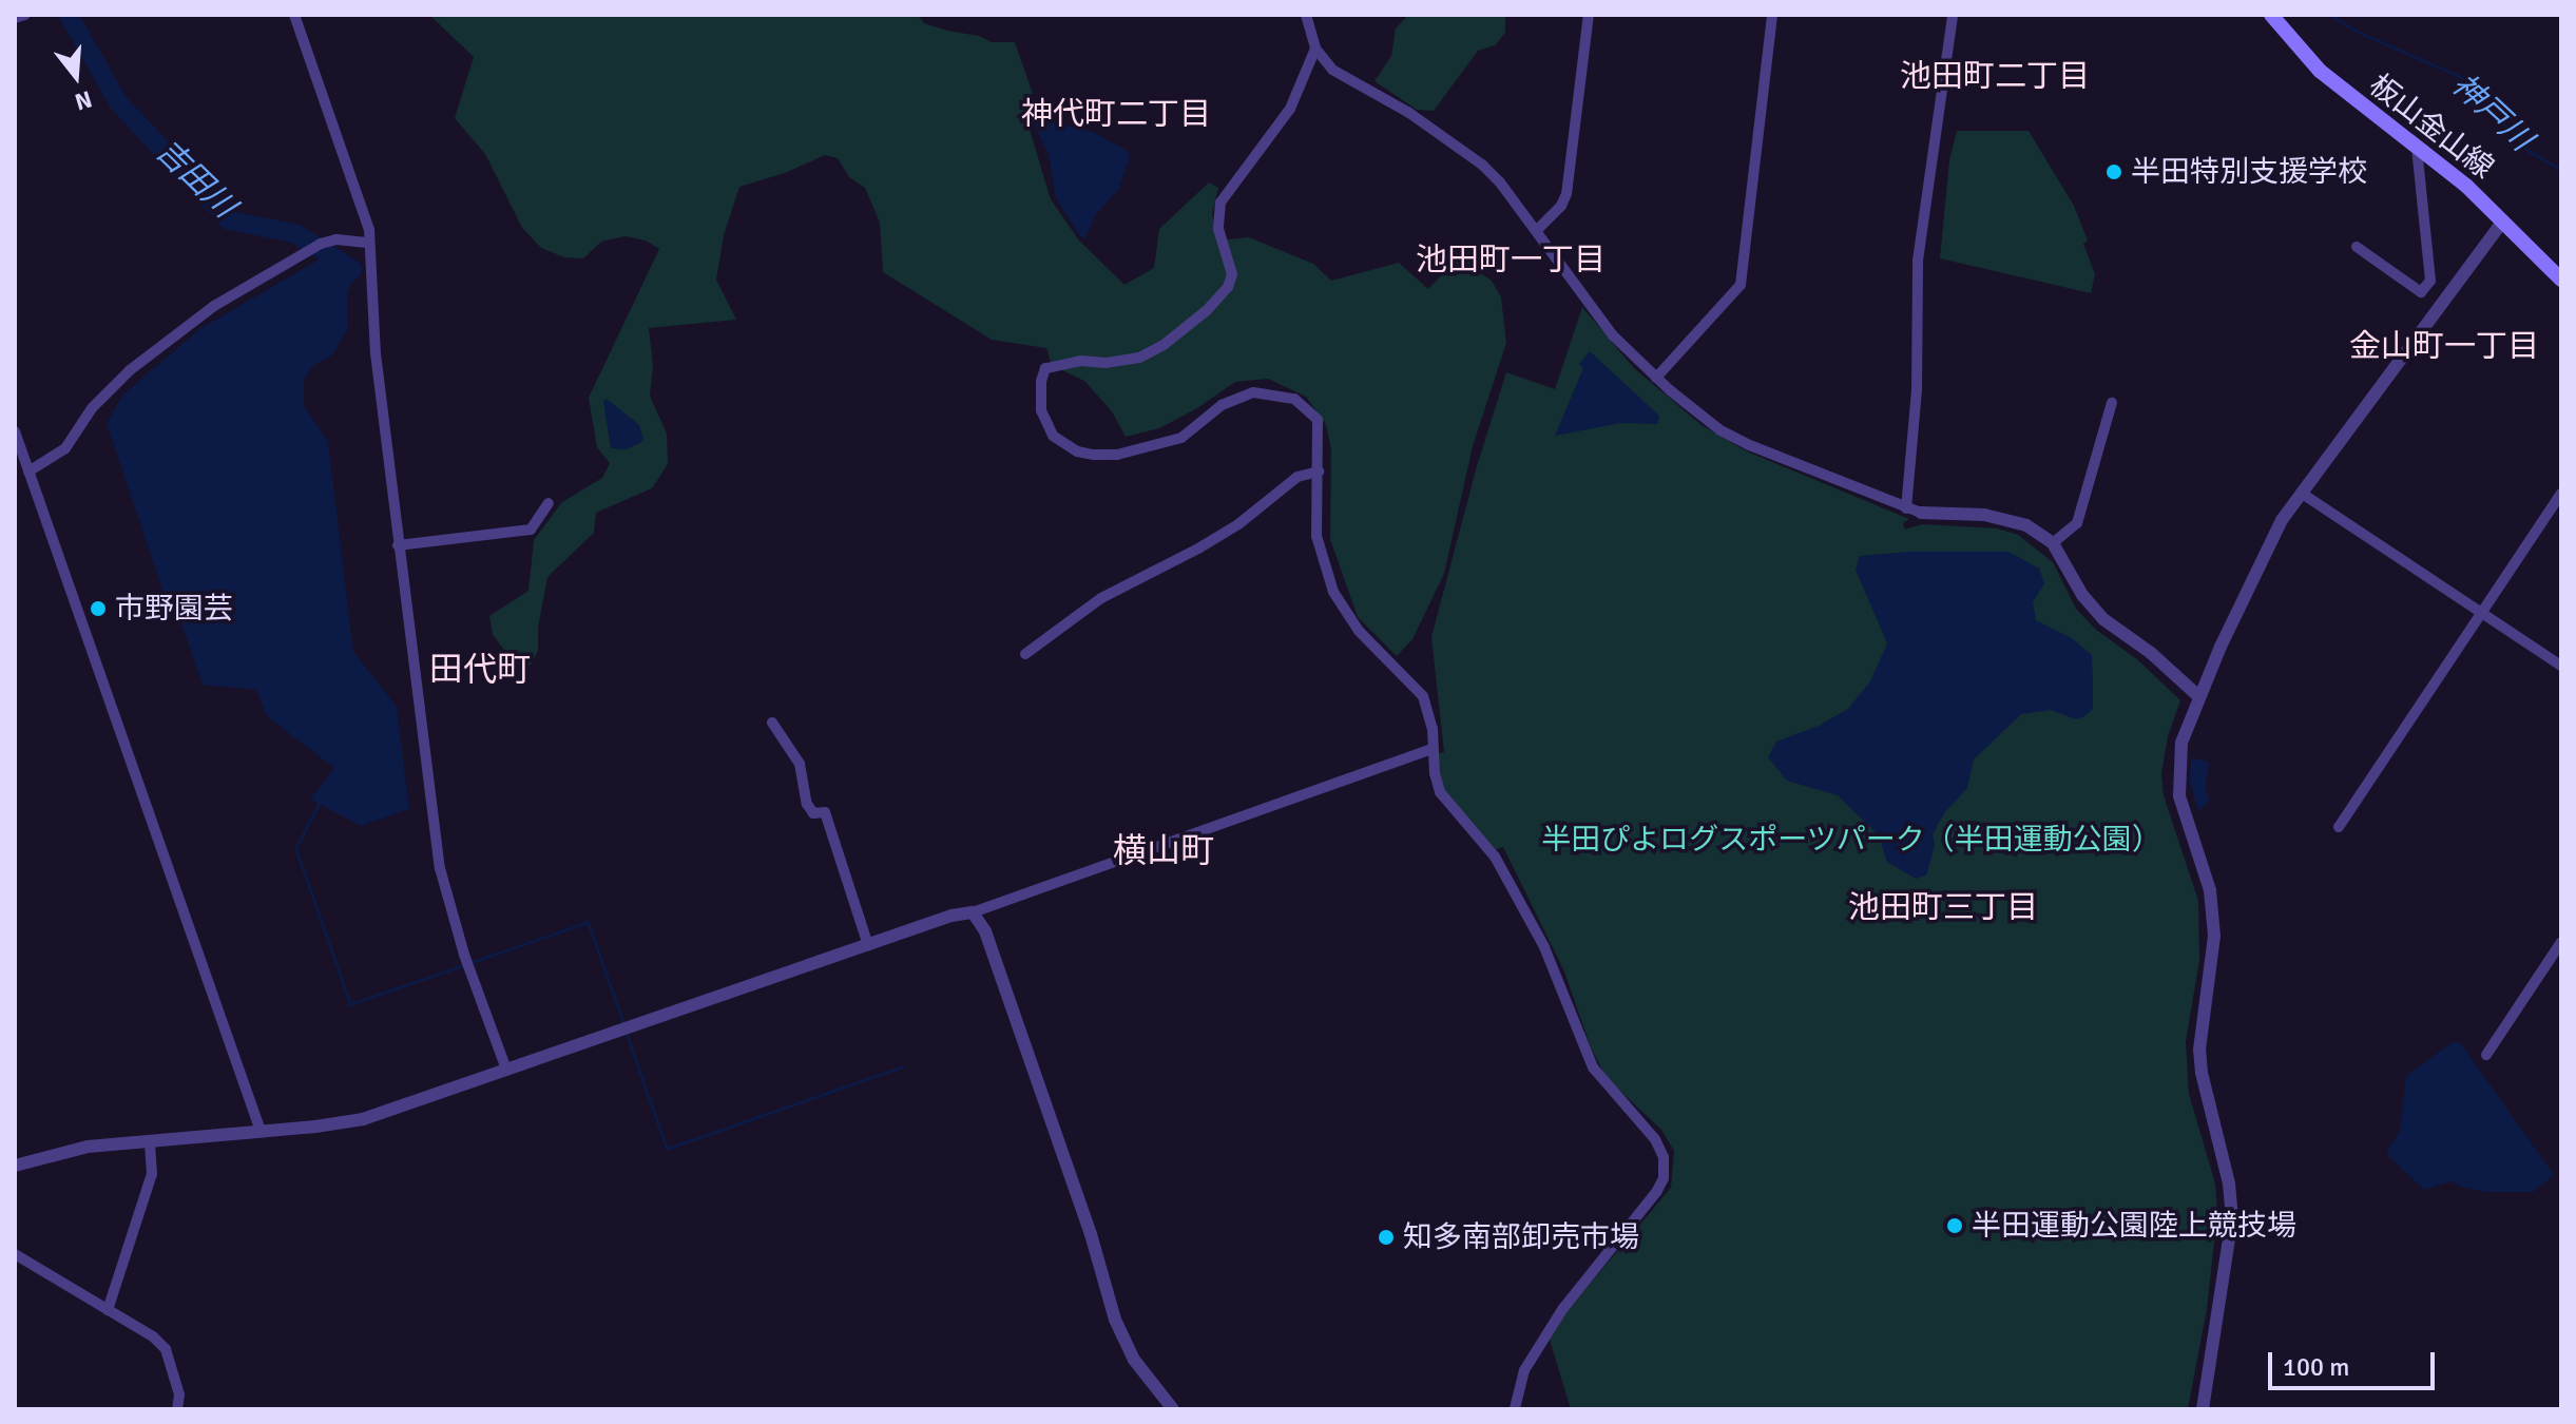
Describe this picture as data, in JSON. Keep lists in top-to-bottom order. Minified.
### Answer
{"streets":{"main road":["板山金山線"]},"districts":["池田町二丁目","神代町二丁目","池田町一丁目","金山町一丁目","田代町","横山町","池田町三丁目"],"water":["神戸川","吉田川"],"parks":["半田ぴよログスポーツパーク（半田運動公園）"],"places":["半田特別支援学校","市野園芸","半田運動公園陸上競技場","知多南部卸売市場"],"scale_bar":"100 m","north":"bottom"}
